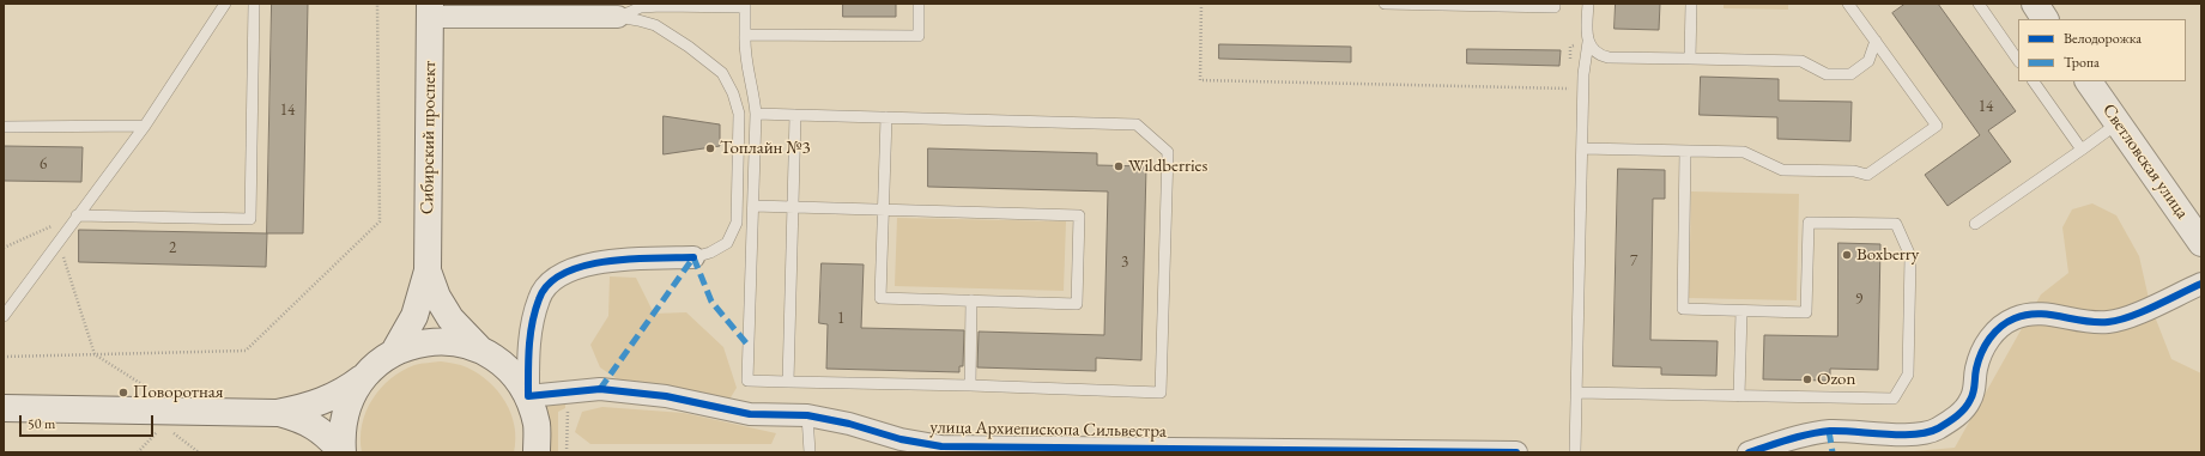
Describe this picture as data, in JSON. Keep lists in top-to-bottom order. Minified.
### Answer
{"streets":{"main road":["Сибирский проспект","Светловская улица"],"street":["улица Архиепископа Сильвестра"]},"places":["Топлайн №3","Wildberries","Boxberry","Ozon","Поворотная"],"house_numbers":["14","14","6","2","7","3","9","1"],"legend":["Велодорожка","Тропа"],"scale_bar":"50 m"}
